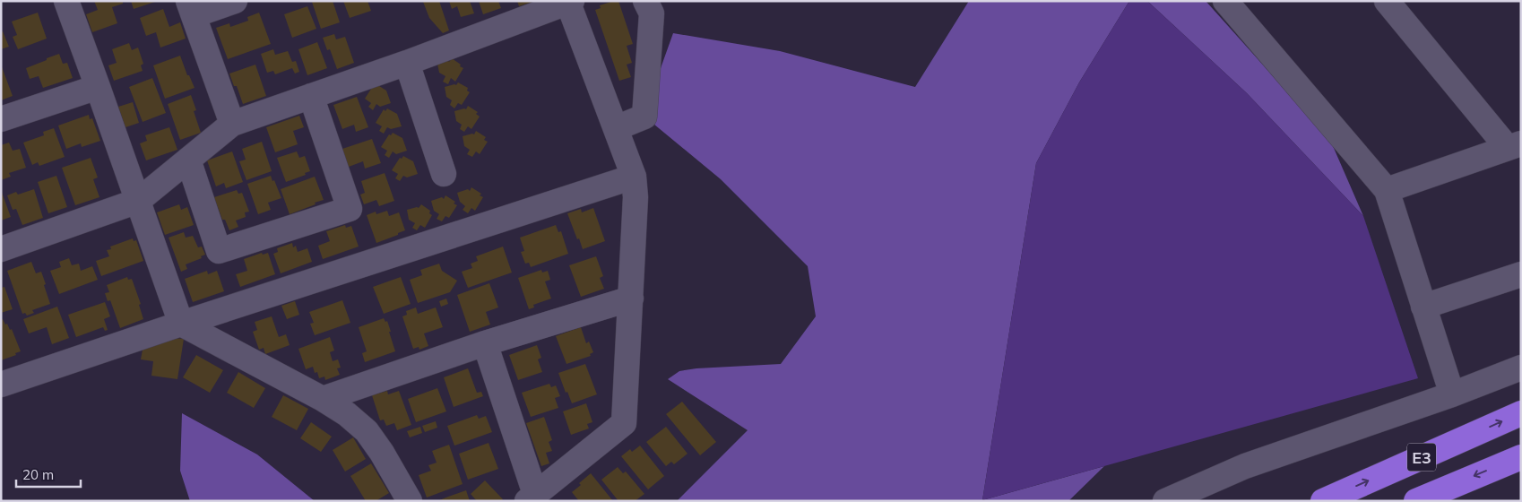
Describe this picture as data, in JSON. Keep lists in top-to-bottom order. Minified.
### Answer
{"streets":{"highway":["E3"]},"scale_bar":"20 m"}
